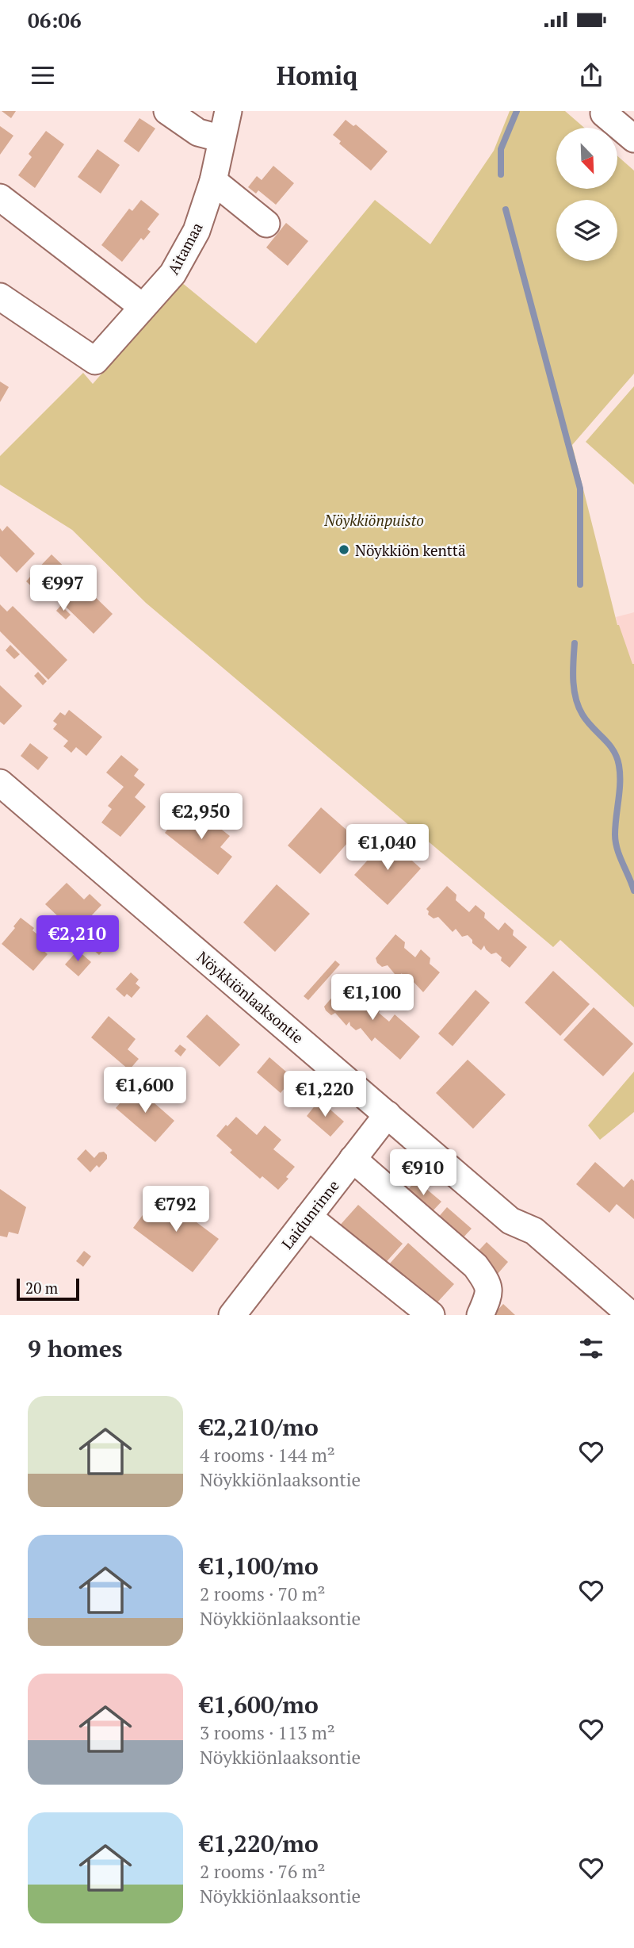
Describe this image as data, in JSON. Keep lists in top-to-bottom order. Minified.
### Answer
{"streets":{"street":["Aitamaa","Nöykkiönlaaksontie","Laidunrinne"]},"crossings":[["Nöykkiönlaaksontie","Laidunrinne"]],"parks":["Nöykkiönpuisto"],"places":["Nöykkiön kenttä"],"scale_bar":"20 m","north":"bottom right","page":{"status":"06:06","header":"Homiq","price":["€997","€2,950","€1,040","€2,210","€1,100","€1,600","€1,220","€910","€792"],"scale":"20 m","heading":"9 homes","list":[{"name":"€2,210/mo","note":"4 rooms · 144 m² · Nöykkiönlaaksontie"},{"name":"€1,100/mo","note":"2 rooms · 70 m² · Nöykkiönlaaksontie"},{"name":"€1,600/mo","note":"3 rooms · 113 m² · Nöykkiönlaaksontie"},{"name":"€1,220/mo","note":"2 rooms · 76 m² · Nöykkiönlaaksontie"}]}}
